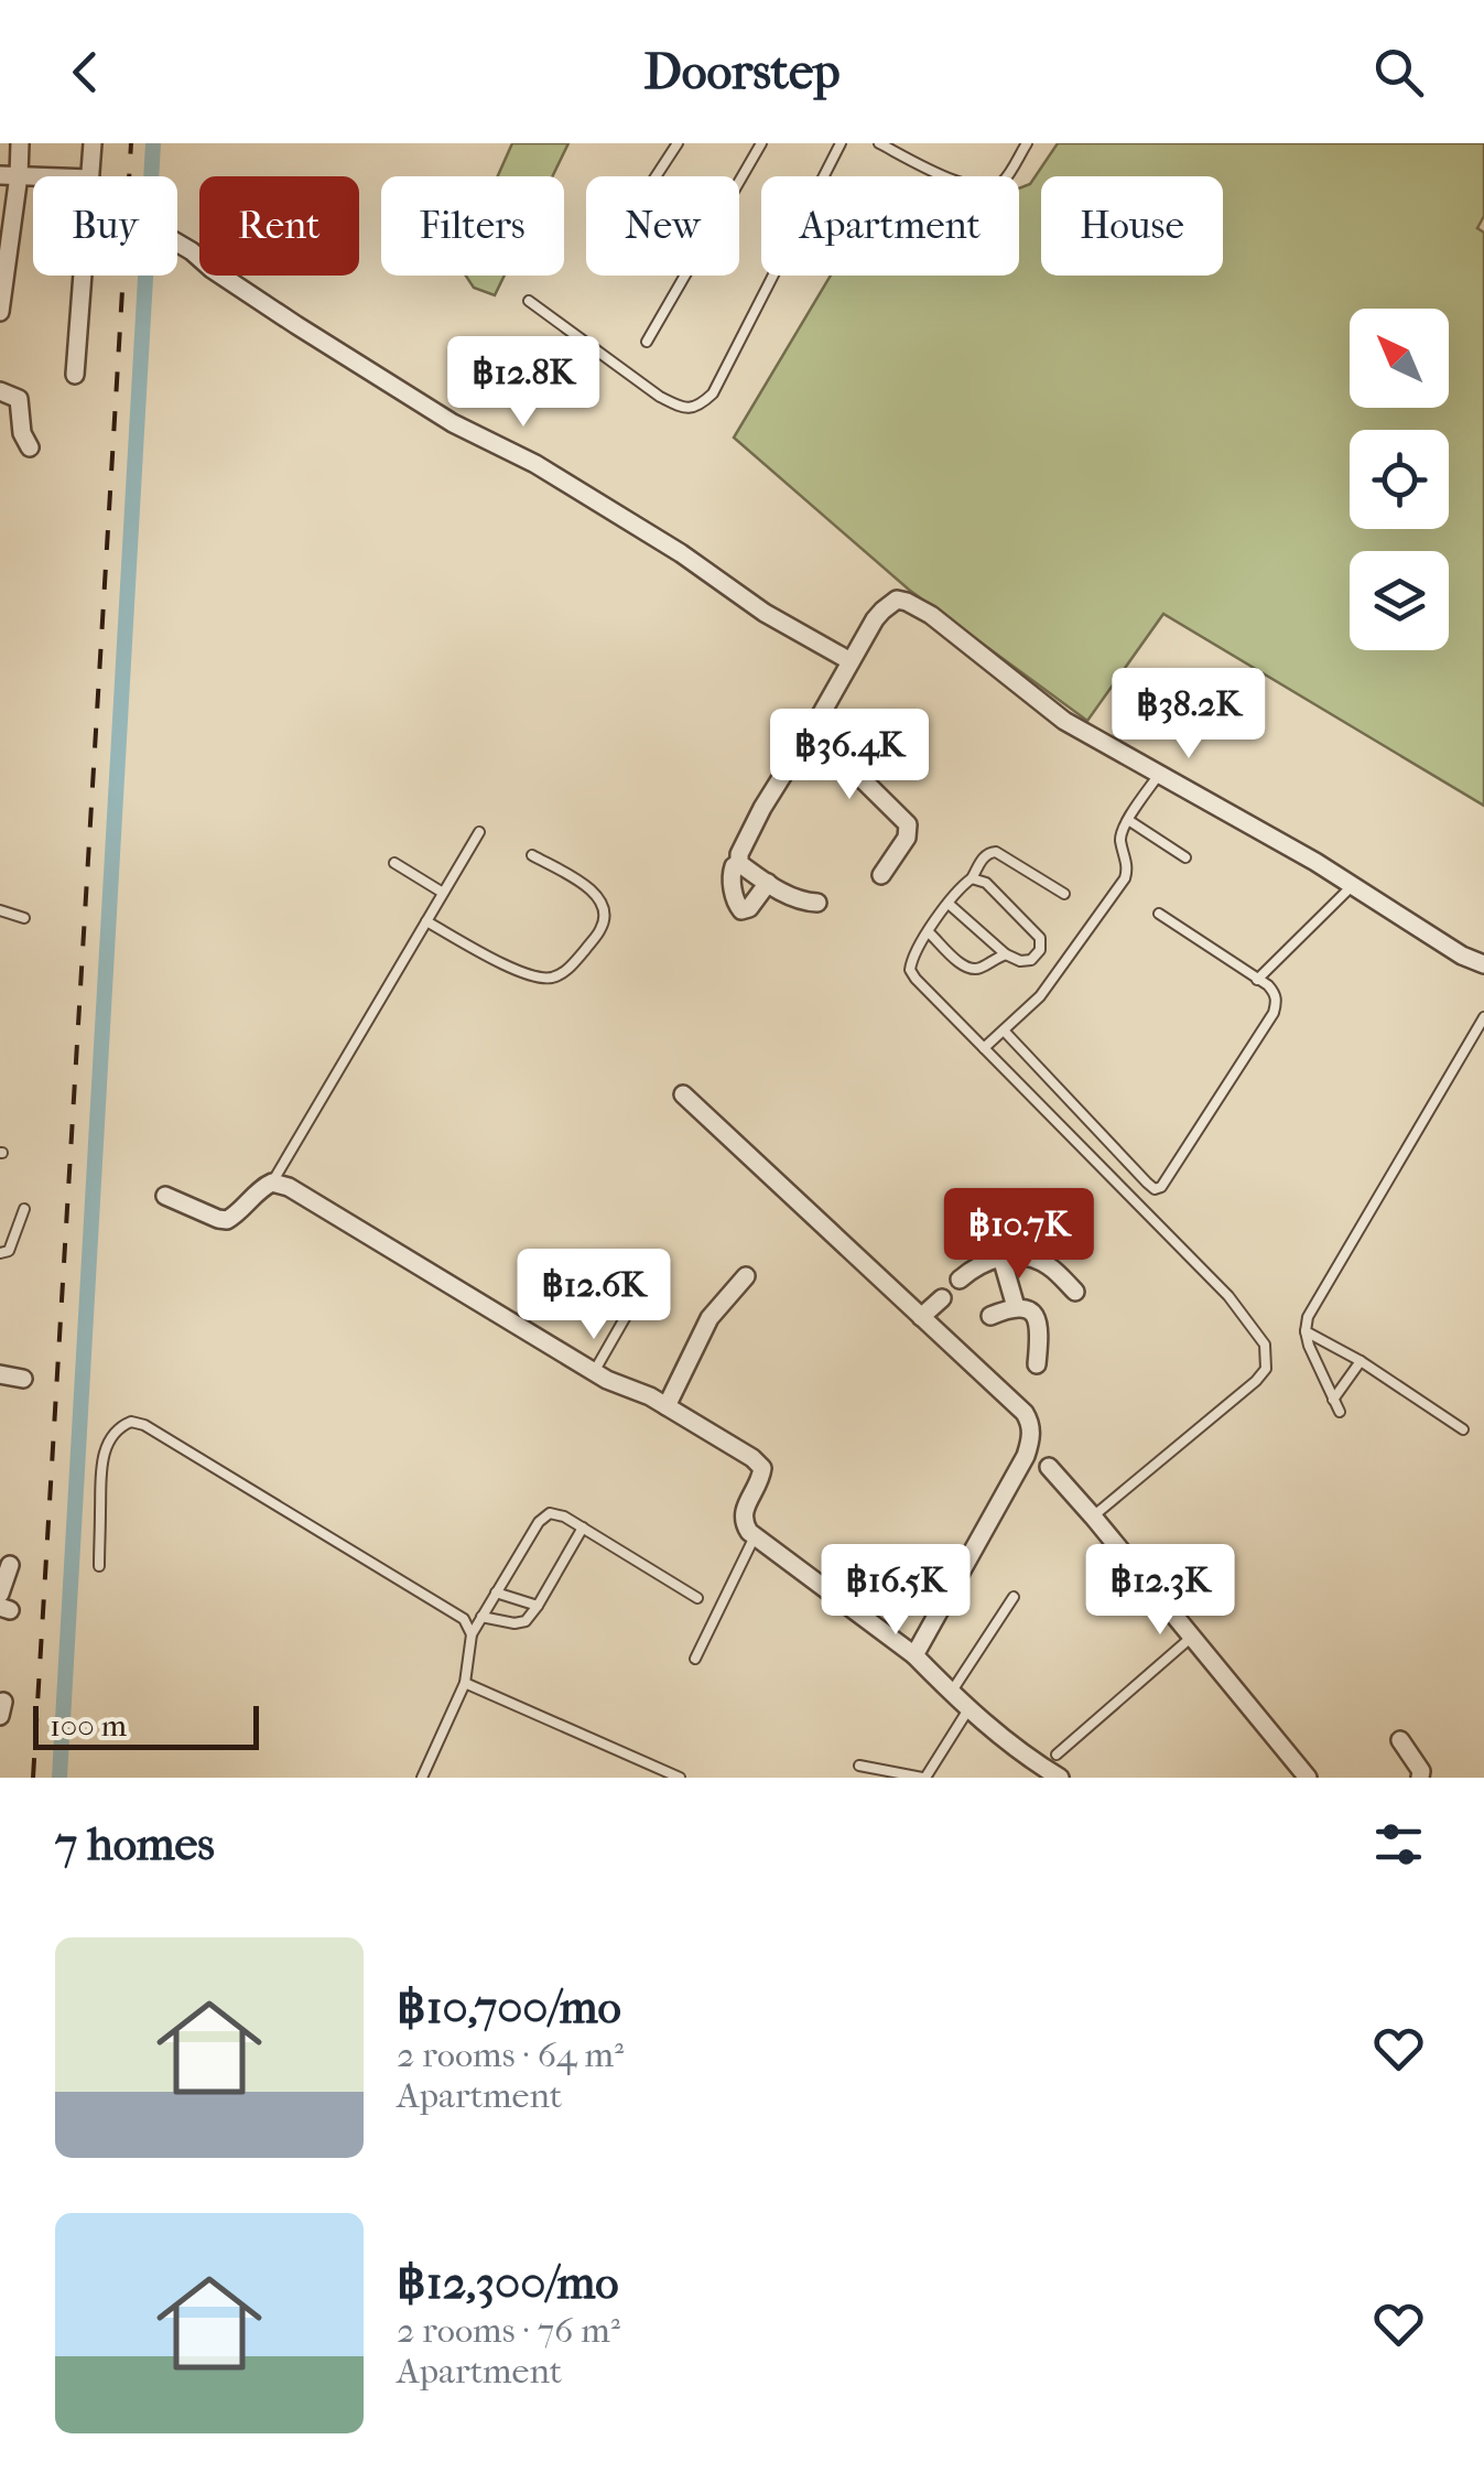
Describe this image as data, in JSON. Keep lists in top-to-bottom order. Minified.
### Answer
{"scale_bar":"100 m","north":"top left","page":{"header":"Doorstep","chip":["Buy","Rent","Filters","New","Apartment","House"],"price":["฿12.8K","฿38.2K","฿36.4K","฿10.7K","฿12.6K","฿16.5K","฿12.3K"],"scale":"100 m","heading":"7 homes","list":[{"name":"฿10,700/mo","note":"2 rooms · 64 m² · Apartment"},{"name":"฿12,300/mo","note":"2 rooms · 76 m² · Apartment"}]}}
